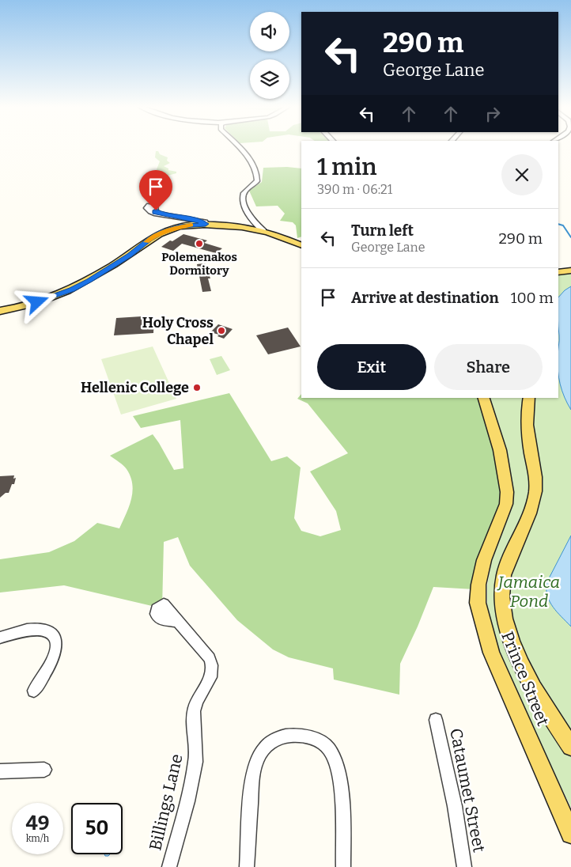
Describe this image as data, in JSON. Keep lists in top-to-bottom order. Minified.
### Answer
{"streets":{"main road":["Prince Street"],"street":["Cataumet Street","Billings Lane"]},"parks":["Jamaica Pond"],"places":["Polemenakos Dormitory","Holy Cross Chapel","Hellenic College"],"page":{"turn":["290 m","George Lane"],"heading":["1 min","390 m · 06:21"],"list":[{"name":"Turn left","note":"George Lane","value":"290 m"},{"name":"Arrive at destination","value":"100 m"}],"buttons":["Exit","Share"],"speed":"49 km/h","limit":"50"}}
